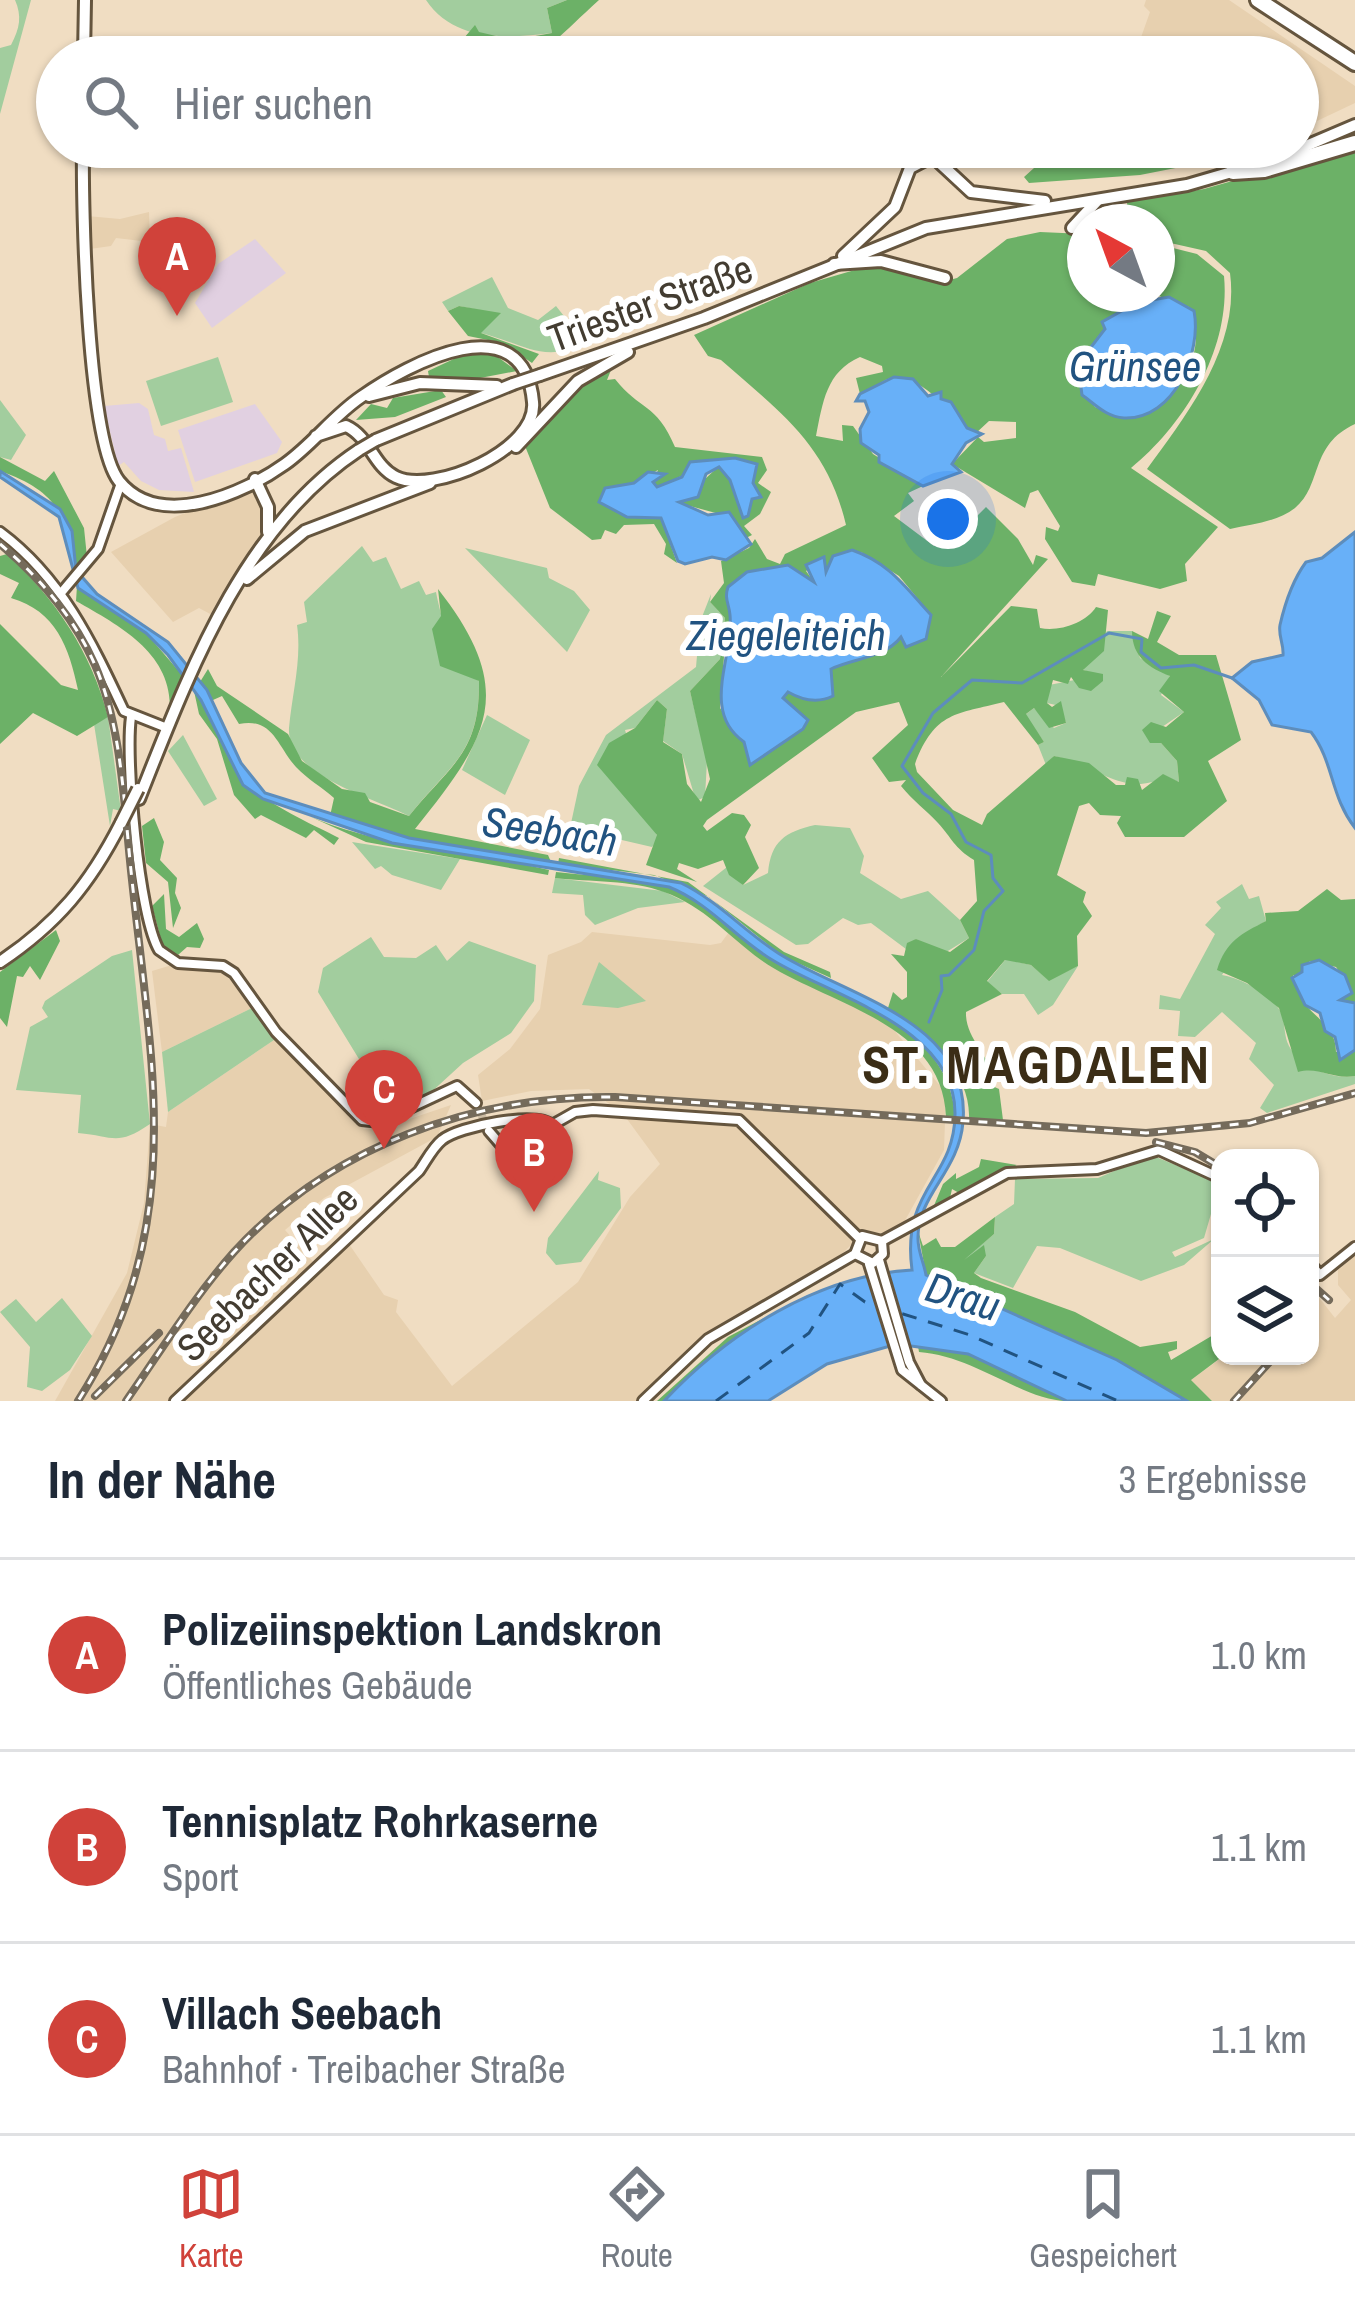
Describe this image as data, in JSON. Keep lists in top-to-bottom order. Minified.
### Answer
{"streets":{"main road":["Triester Straße"],"street":["Seebacher Allee"]},"districts":["ST. MAGDALEN"],"water":["Grünsee","Ziegeleiteich","Seebach","Drau"],"north":"top left","page":{"search":"Hier suchen","pins":["A","C","B"],"heading":["In der Nähe","3 Ergebnisse"],"list":[{"mark":"A","name":"Polizeiinspektion Landskron","note":"Öffentliches Gebäude","value":"1.0 km"},{"mark":"B","name":"Tennisplatz Rohrkaserne","note":"Sport","value":"1.1 km"},{"mark":"C","name":"Villach Seebach","note":"Bahnhof · Treibacher Straße","value":"1.1 km"}],"nav":["Karte","Route","Gespeichert"]}}
